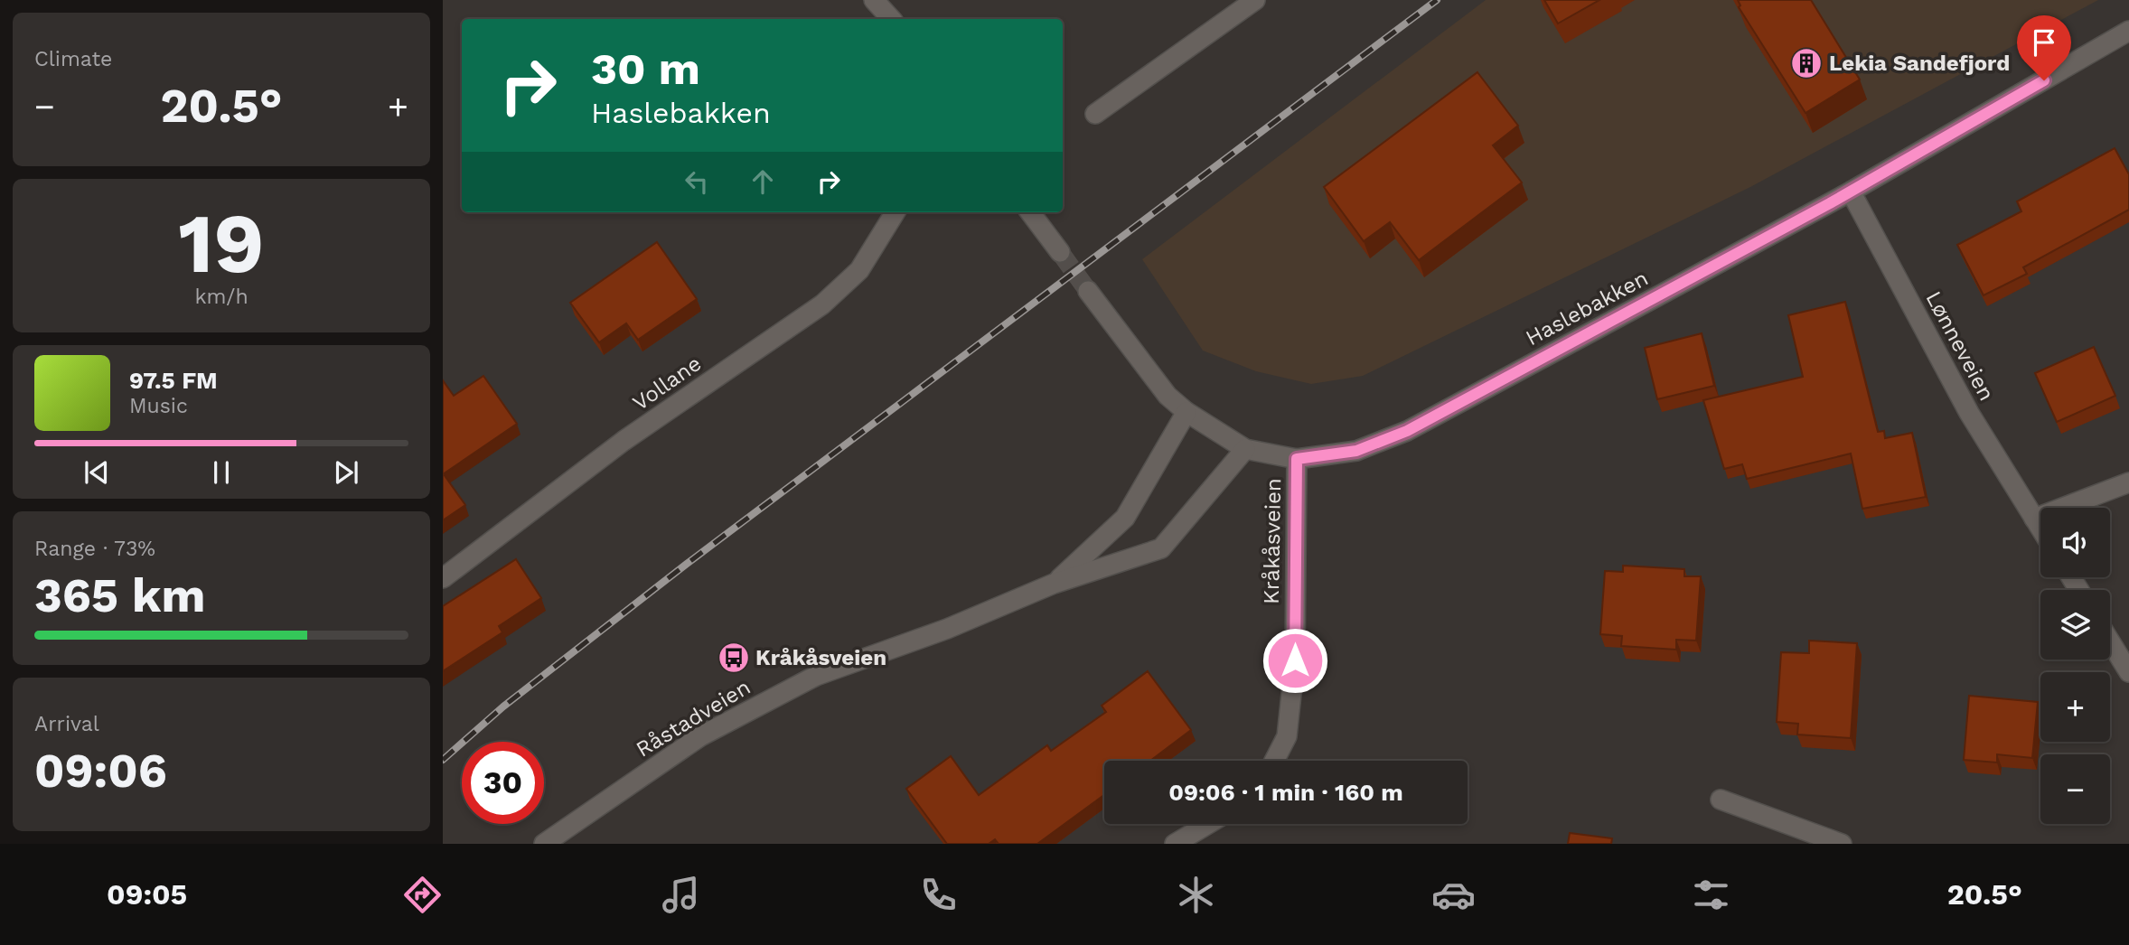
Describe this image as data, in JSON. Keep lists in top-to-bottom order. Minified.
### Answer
{"streets":{"main road":["Haslebakken","Lønneveien","Vollane","Kråkåsveien","Råstadveien"]},"crossings":[["Haslebakken","Lønneveien"],["Haslebakken","Kråkåsveien"],["Haslebakken","Råstadveien"]],"places":{"building":["Lekia Sandefjord"],"bus stop":["Kråkåsveien"]},"page":{"tile":["Climate",["19","km/h"],["Range · 73%","365 km"],["Arrival","09:06"]],"turn":["30 m","Haslebakken"],"heat":["−","20.5°","+"],"song":["97.5 FM","Music"],"map_buttons":["+","−"],"limit":"30","trip":"09:06 · 1 min · 160 m","tabs":["09:05","20.5°"]}}
